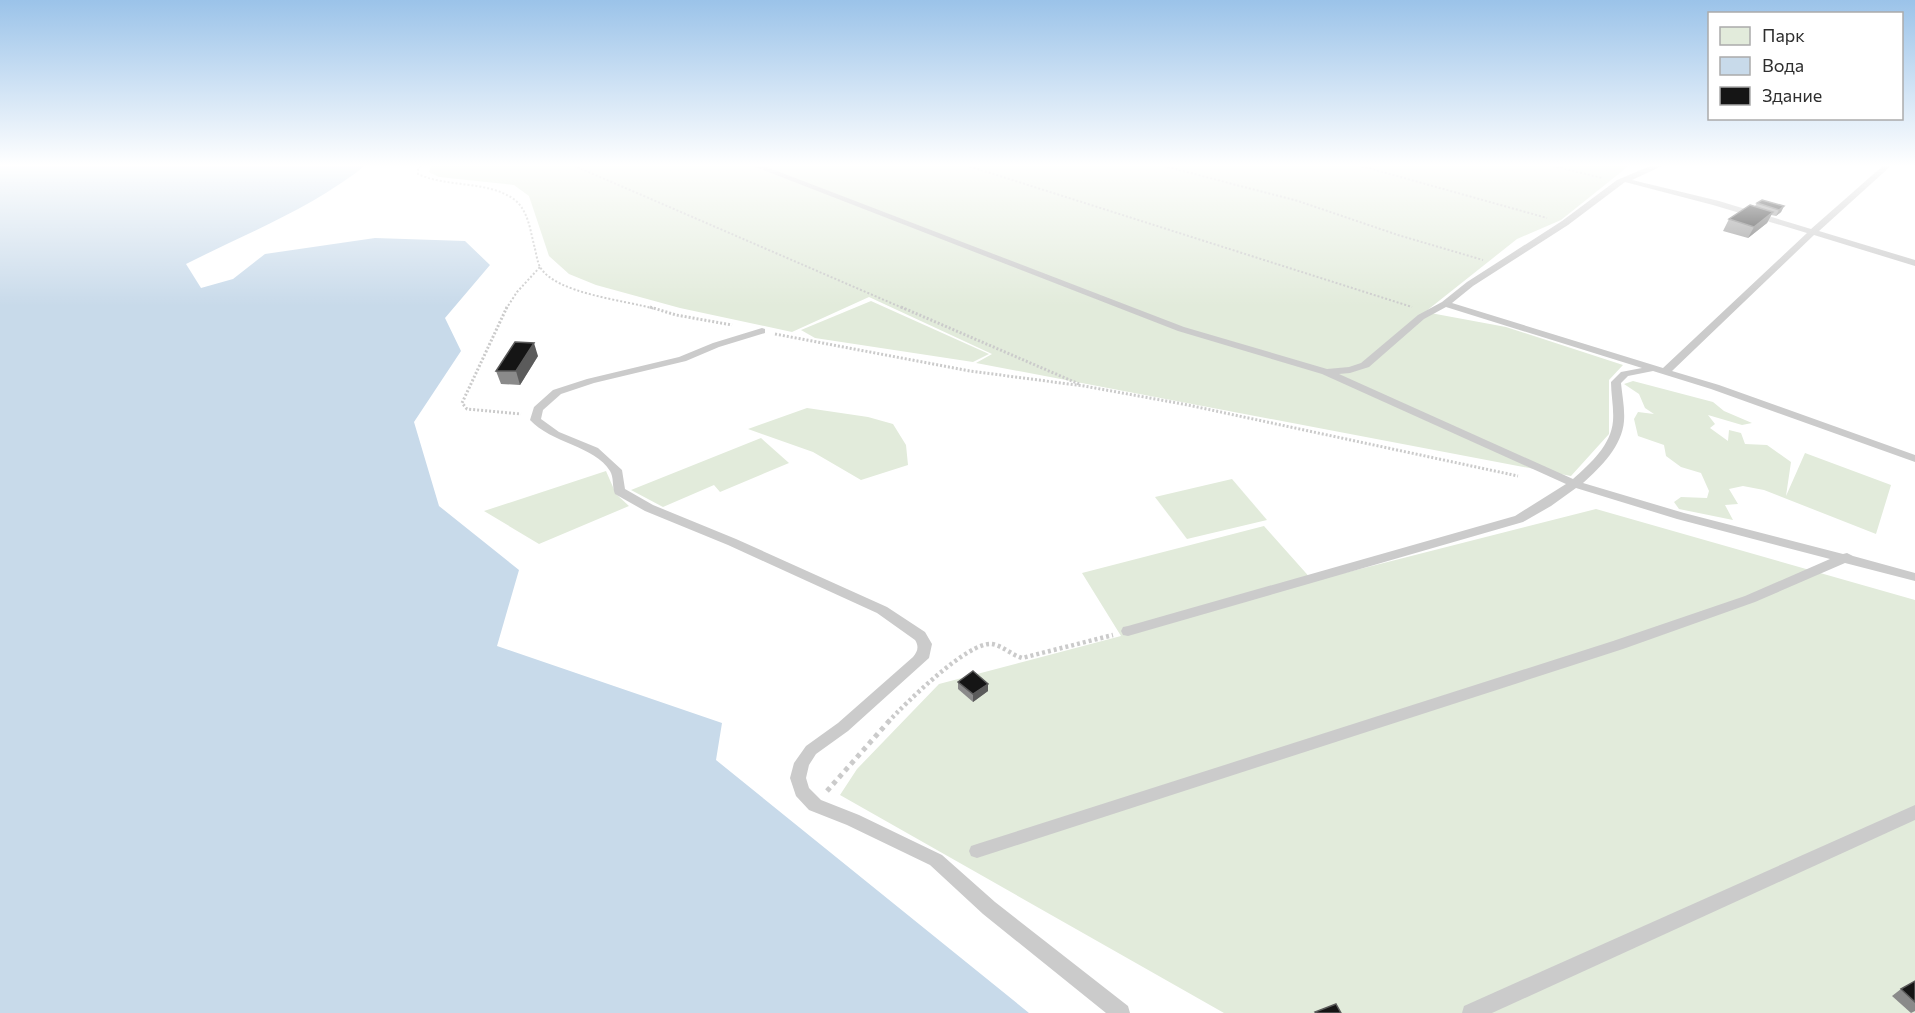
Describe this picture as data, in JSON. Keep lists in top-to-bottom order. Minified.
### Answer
{"legend":["Парк","Вода","Здание"]}
